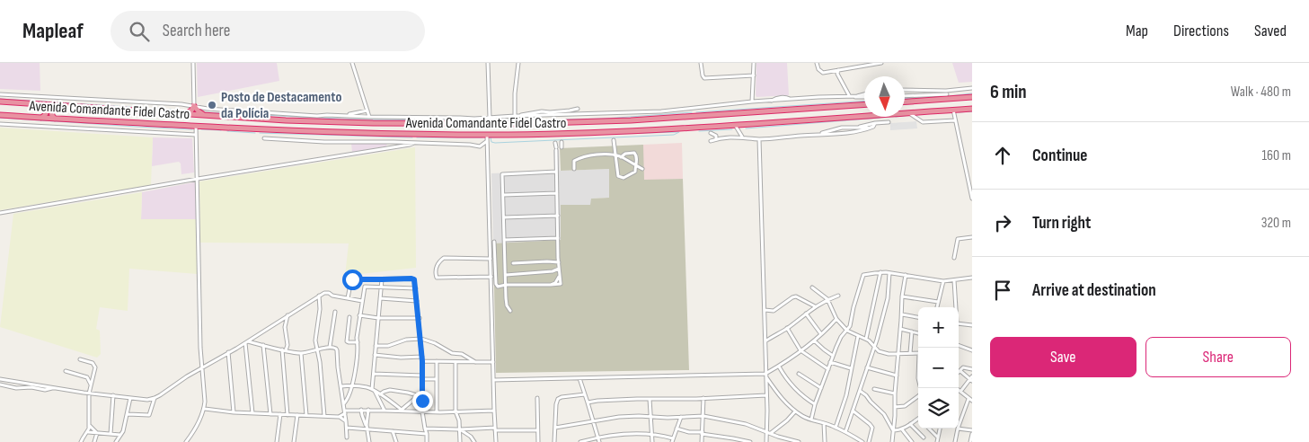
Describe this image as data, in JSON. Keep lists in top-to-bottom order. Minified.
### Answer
{"streets":{"highway":["Avenida Comandante Fidel Castro"]},"places":["Posto de Destacamento da Polícia"],"north":"bottom","page":{"header":"Mapleaf","search":"Search here","nav":["Map","Directions","Saved"],"heading":["6 min","Walk · 480 m"],"list":[["Continue","160 m"],["Turn right","320 m"],"Arrive at destination"],"map_buttons":["+","−"],"buttons":["Save","Share"]}}
